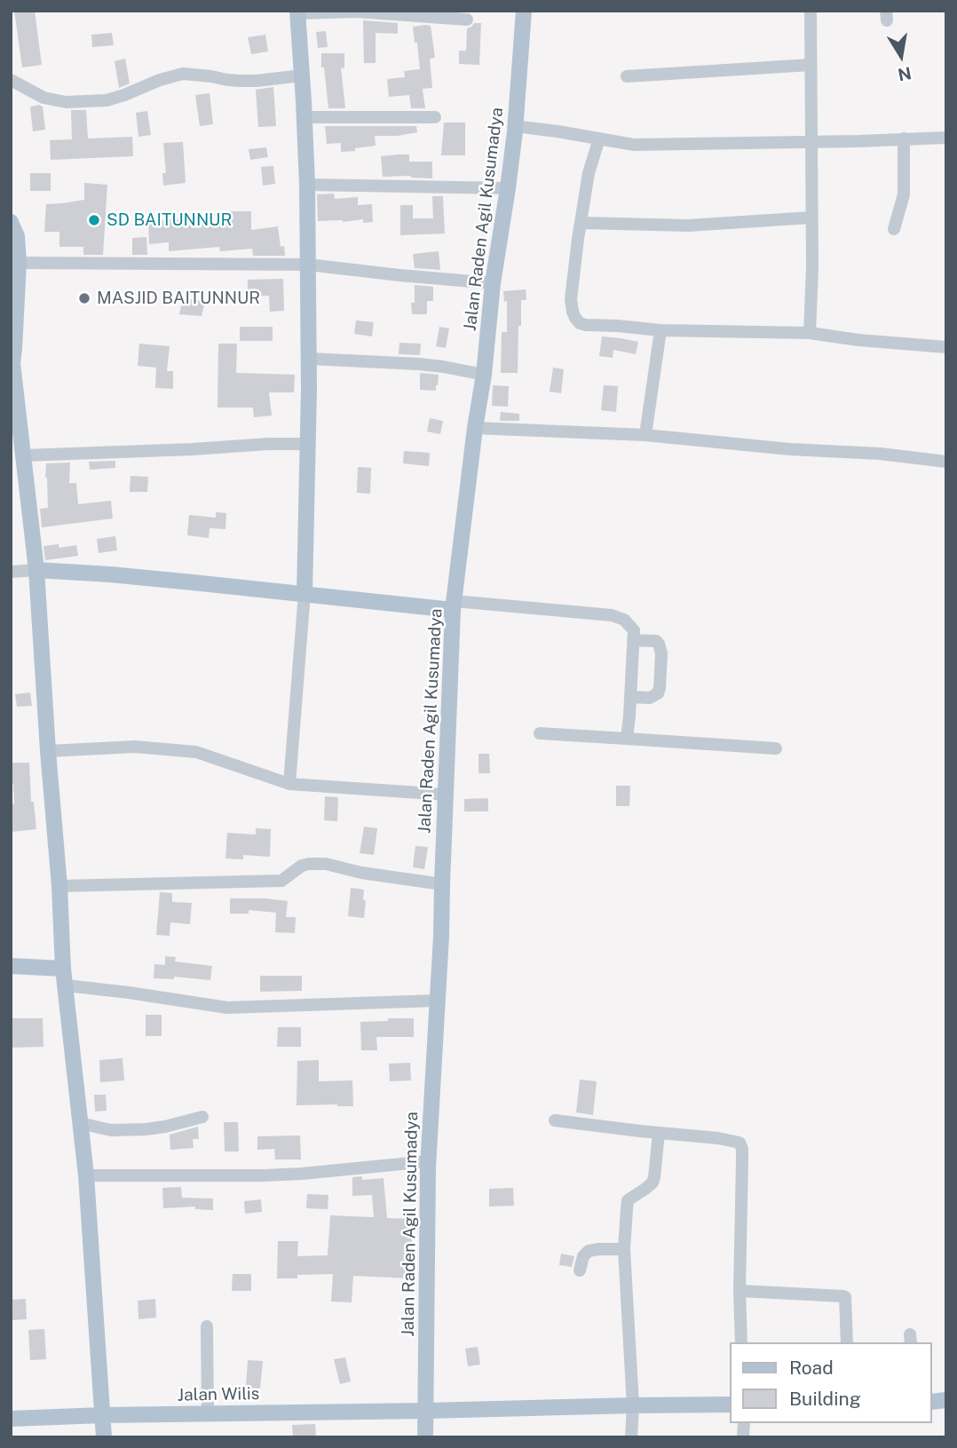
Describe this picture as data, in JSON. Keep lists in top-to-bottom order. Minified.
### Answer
{"streets":{"main road":["Jalan Raden Agil Kusumadya","Jalan Wilis"]},"crossings":[["Jalan Raden Agil Kusumadya","Jalan Wilis"]],"places":["SD BAITUNNUR","MASJID BAITUNNUR"],"legend":["Road","Building"],"north":"bottom"}
